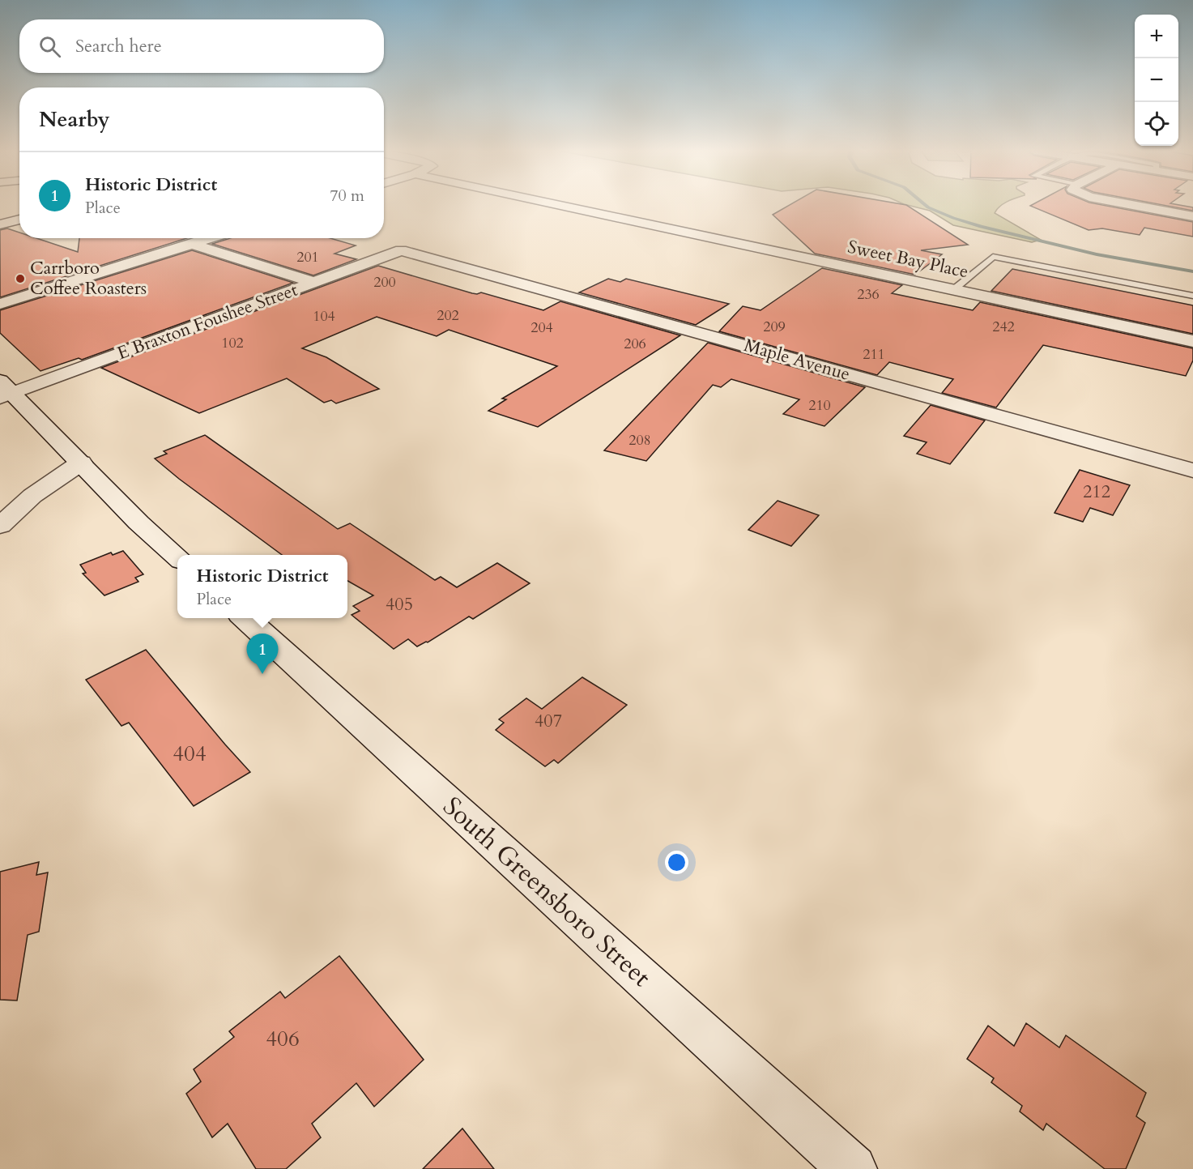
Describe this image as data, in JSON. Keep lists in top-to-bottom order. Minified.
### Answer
{"streets":{"street":["Sweet Bay Place","E Braxton Foushee Street","Maple Avenue","South Greensboro Street"]},"crossings":[["E Braxton Foushee Street","Maple Avenue"]],"places":["Carrboro Coffee Roasters"],"house_numbers":["201","200","236","202","104","209","242","204","102","206","211","210","208","212","405","407","404","406"],"page":{"map_buttons":["+","−"],"search":"Search here","heading":"Nearby","list":[{"mark":"1","name":"Historic District","note":"Place","value":"70 m"}],"popup":["Historic District","Place"],"pins":"1"}}
